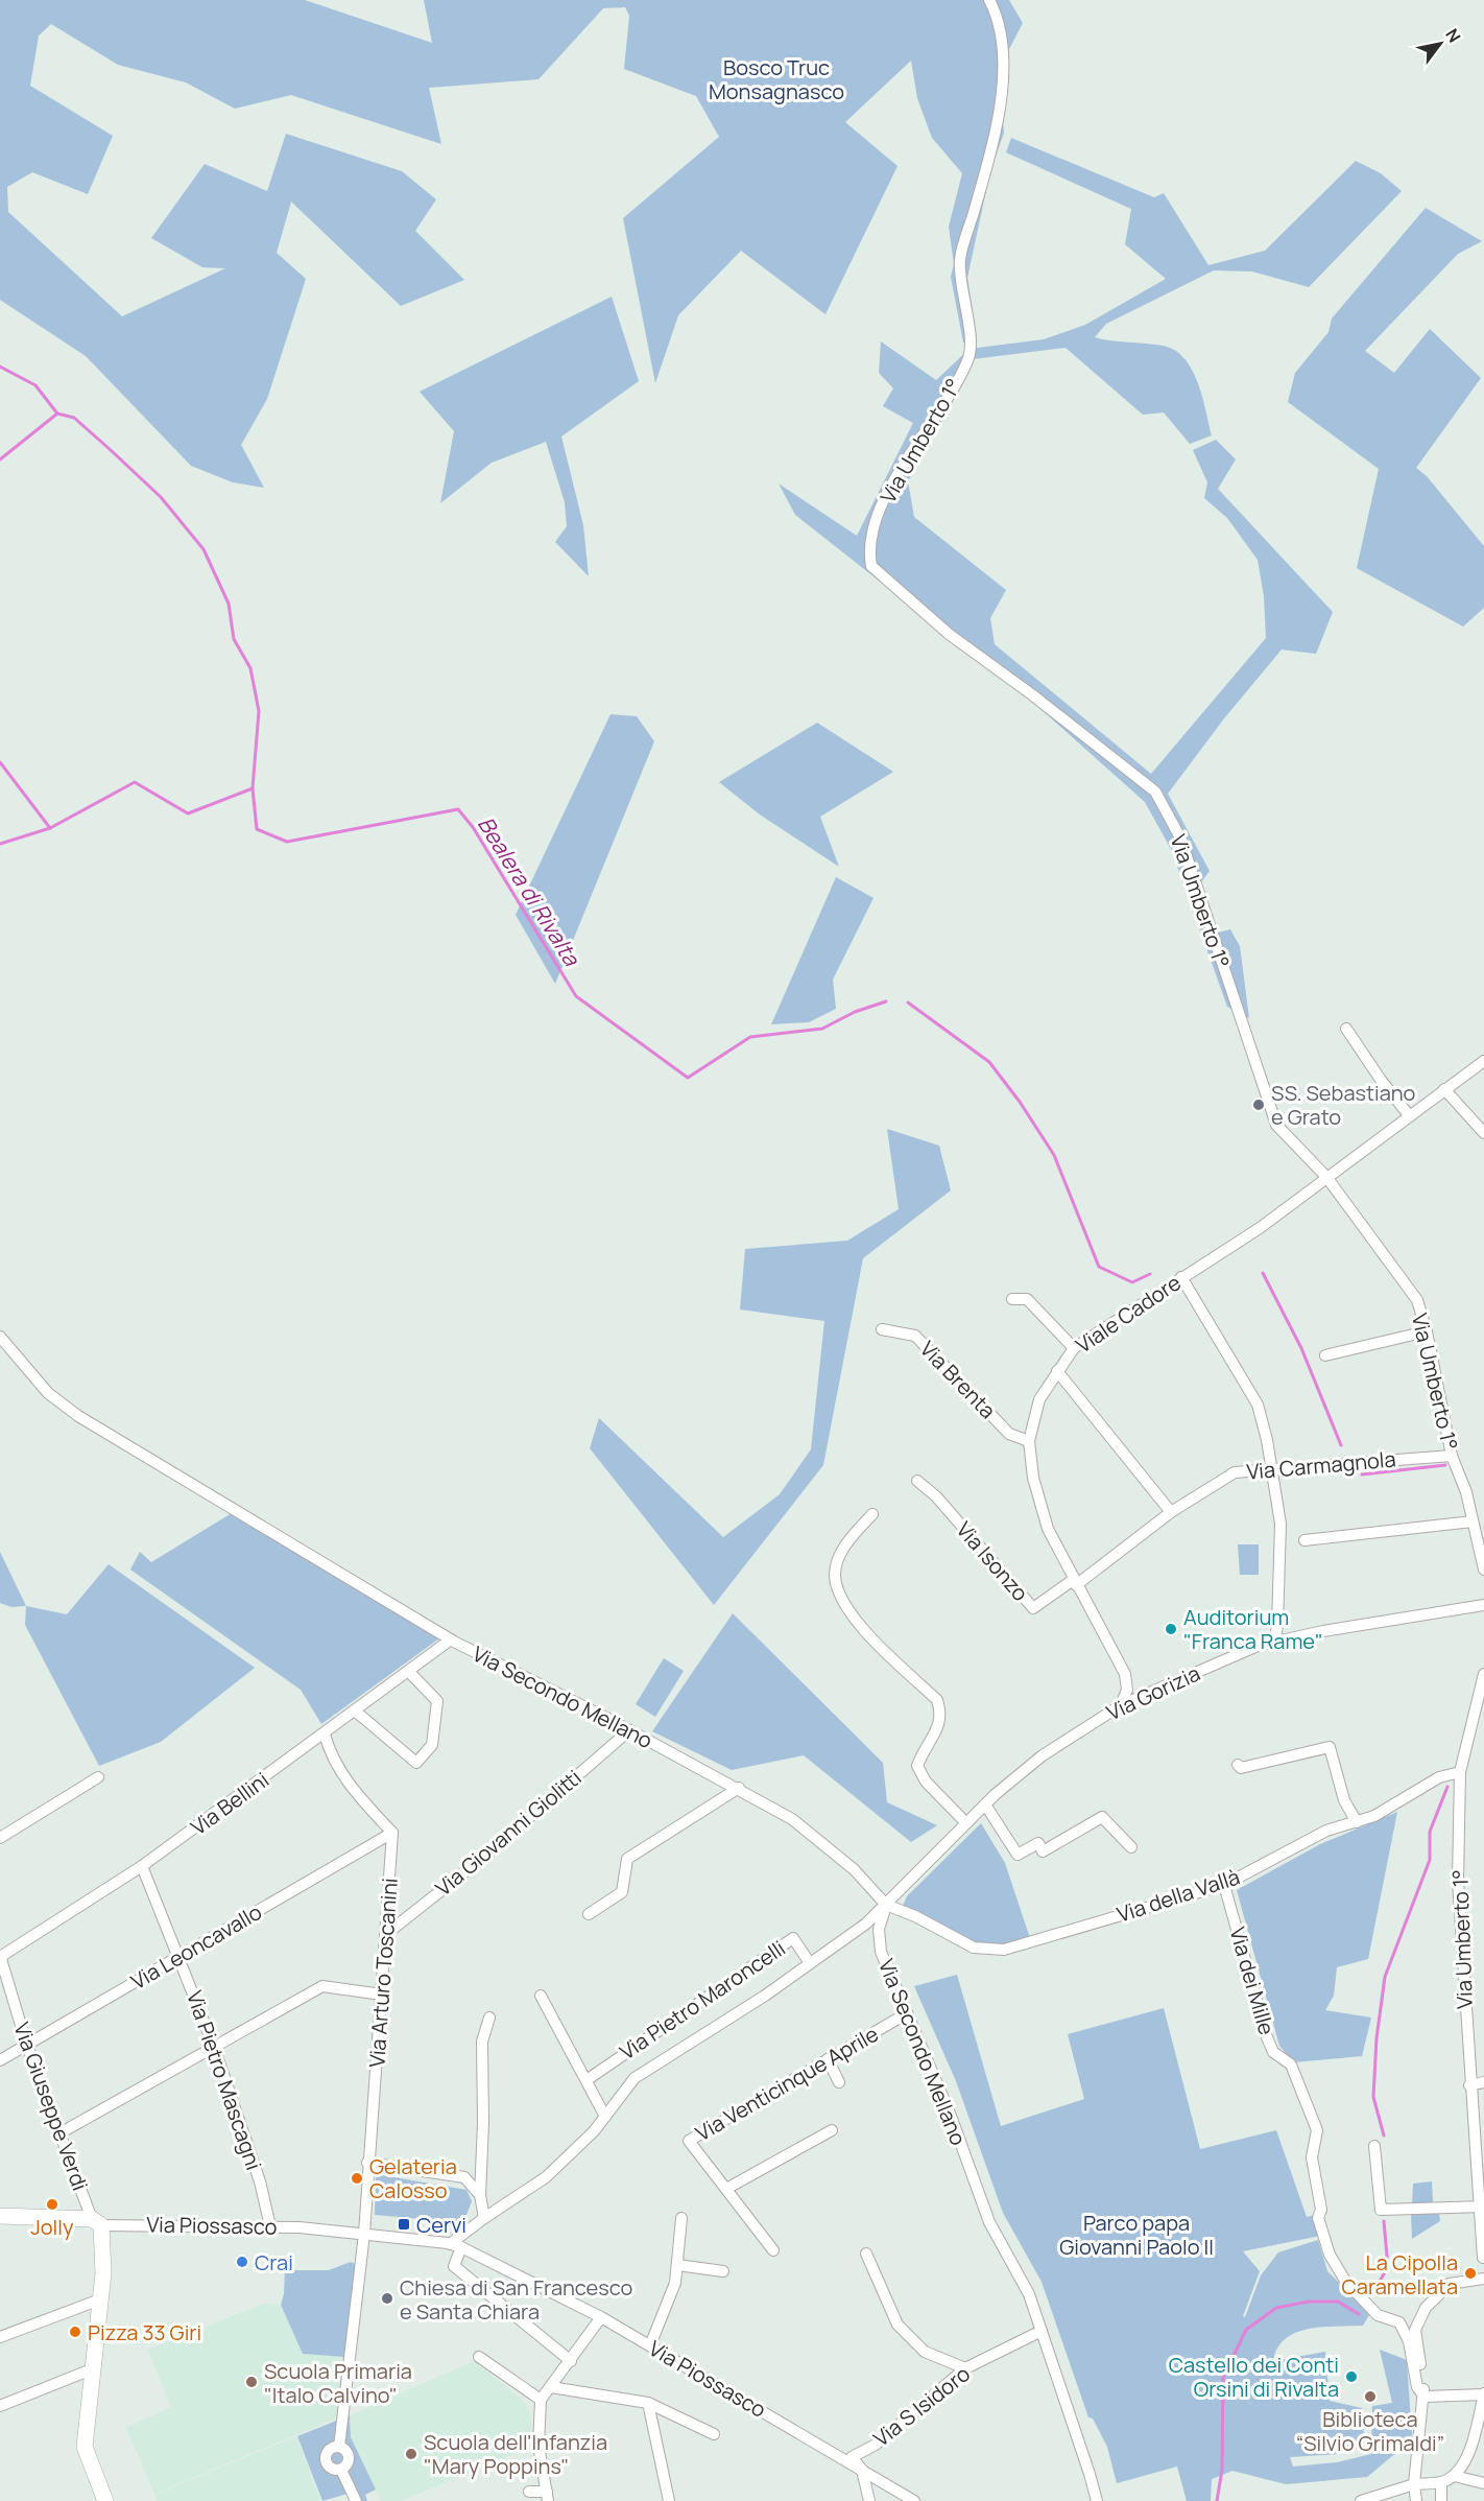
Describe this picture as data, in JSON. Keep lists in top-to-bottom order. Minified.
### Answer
{"streets":{"street":["Via Umberto 1°","Viale Cadore","Via Brenta","Via Carmagnola","Via Isonzo","Via Gorizia","Via Secondo Mellano","Via Bellini","Via Giovanni Giolitti","Via della Vallà","Via Leoncavallo","Via Arturo Toscanini","Via dei Mille","Via Pietro Maroncelli","Via Pietro Mascagni","Via Venticinque Aprile","Via Giuseppe Verdi","Via Piossasco","Via S Isidoro"]},"crossings":[["Via Umberto 1°","Viale Cadore"],["Via Umberto 1°","Via Carmagnola"],["Via Umberto 1°","Via della Vallà"],["Viale Cadore","Via Brenta"],["Viale Cadore","Via Carmagnola"],["Viale Cadore","Via Isonzo"],["Viale Cadore","Via Gorizia"],["Via Carmagnola","Via Isonzo"],["Via Gorizia","Via Secondo Mellano"],["Via Gorizia","Via della Vallà"],["Via Gorizia","Via Pietro Maroncelli"],["Via Secondo Mellano","Via Bellini"],["Via Secondo Mellano","Via Giovanni Giolitti"],["Via Secondo Mellano","Via della Vallà"],["Via Secondo Mellano","Via Pietro Maroncelli"],["Via Secondo Mellano","Via Venticinque Aprile"],["Via Secondo Mellano","Via S Isidoro"],["Via Bellini","Via Pietro Mascagni"],["Via Bellini","Via Giuseppe Verdi"],["Via Giovanni Giolitti","Via Arturo Toscanini"],["Via della Vallà","Via dei Mille"],["Via della Vallà","Via Pietro Maroncelli"],["Via Leoncavallo","Via Arturo Toscanini"],["Via Leoncavallo","Via Pietro Mascagni"],["Via Leoncavallo","Via Giuseppe Verdi"],["Via Arturo Toscanini","Via Piossasco"],["Via Pietro Maroncelli","Via Piossasco"],["Via Pietro Mascagni","Via Piossasco"],["Via Giuseppe Verdi","Via Piossasco"],["Via Piossasco","Via S Isidoro"]],"water":["Bealera di Rivalta"],"parks":["Bosco Truc Monsagnasco","Parco papa Giovanni Paolo II"],"places":{"other":["SS. Sebastiano e Grato","Auditorium \"Franca Rame\"","Gelateria Calosso","Jolly","Crai","La Cipolla Caramellata","Chiesa di San Francesco e Santa Chiara","Pizza 33 Giri","Castello dei Conti Orsini di Rivalta","Scuola Primaria \"Italo Calvino\"","Biblioteca “Silvio Grimaldi”","Scuola dell'Infanzia \"Mary Poppins\""],"transit":["Cervi"]},"north":"top right"}
